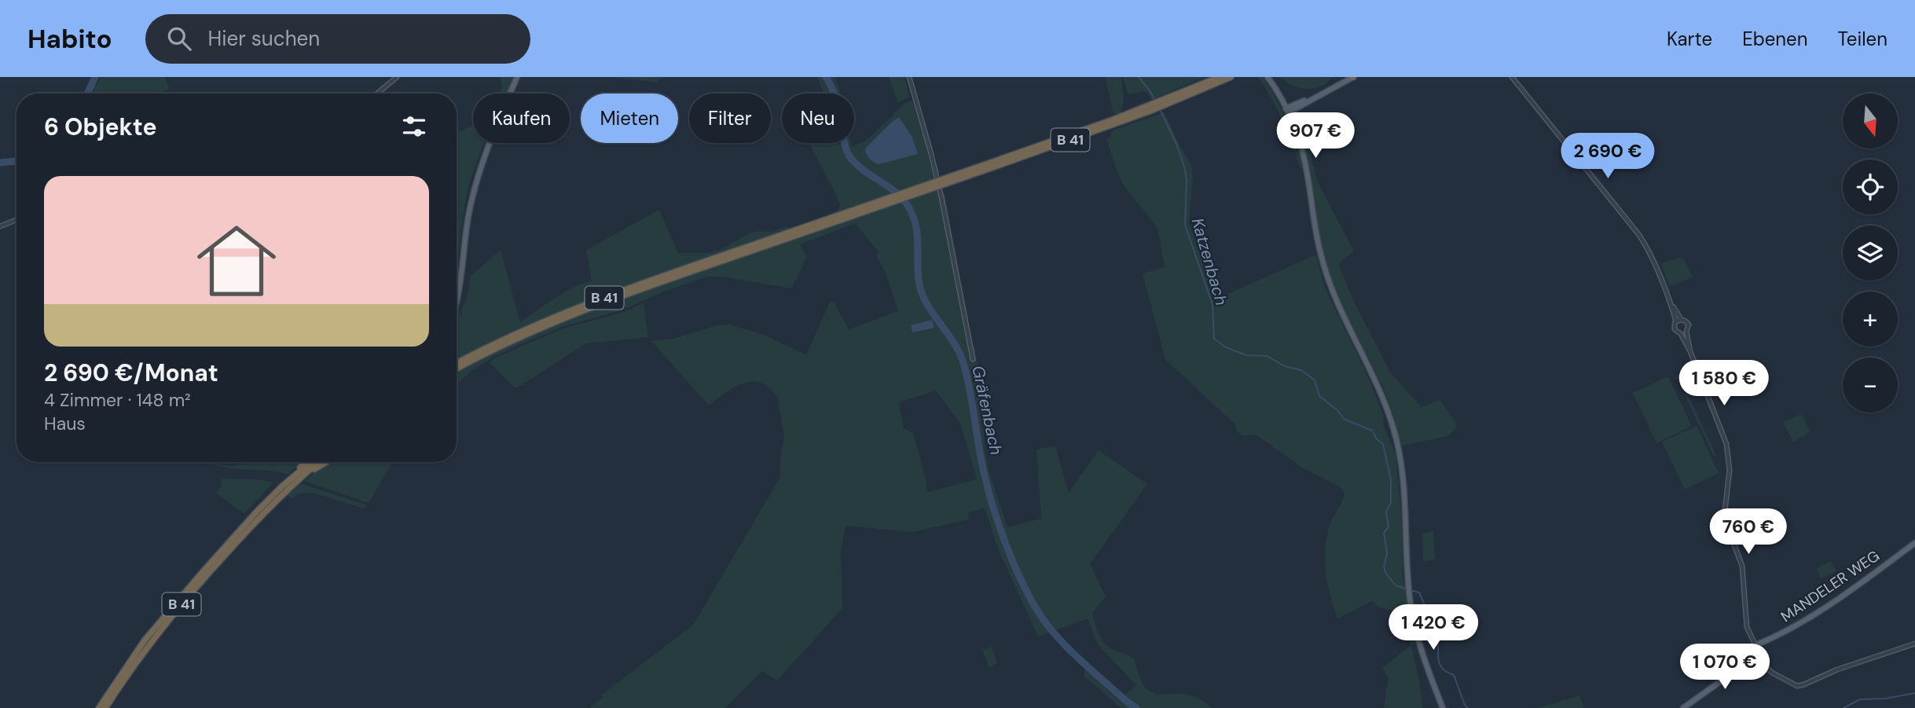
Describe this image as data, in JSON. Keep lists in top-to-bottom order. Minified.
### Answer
{"streets":{"highway":["B 41"],"main road":["MANDELER WEG"]},"water":["Katzenbach","Gräfenbach"],"north":"bottom","page":{"header":"Habito","search":"Hier suchen","nav":["Karte","Ebenen","Teilen"],"map_buttons":["+","−"],"chip":["Kaufen","Mieten","Filter","Neu"],"heading":"6 Objekte","price":["907 €","2 690 €","1 580 €","760 €","1 420 €","1 070 €"],"list":[{"name":"2 690 €/Monat","note":"4 Zimmer · 148 m² · Haus"}]}}
